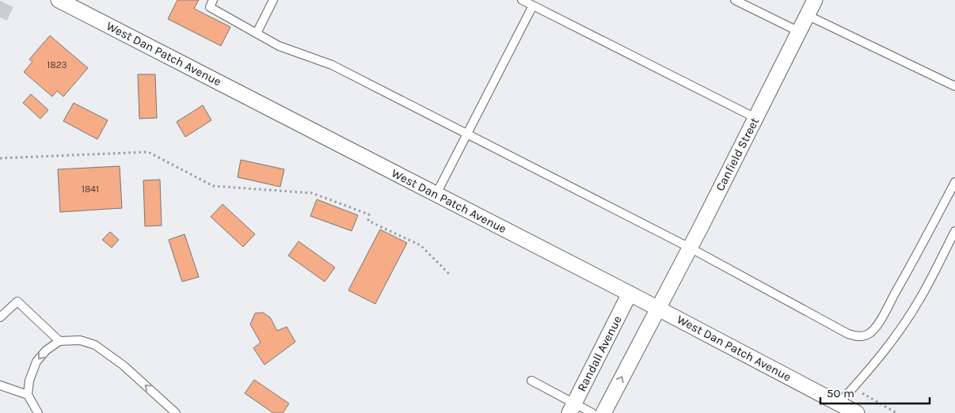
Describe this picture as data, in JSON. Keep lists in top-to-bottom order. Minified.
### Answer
{"streets":{"street":["West Dan Patch Avenue","Canfield Street","Randall Avenue"]},"crossings":[["West Dan Patch Avenue","Canfield Street"],["West Dan Patch Avenue","Randall Avenue"]],"house_numbers":["1823","1841"],"scale_bar":"50 m"}
